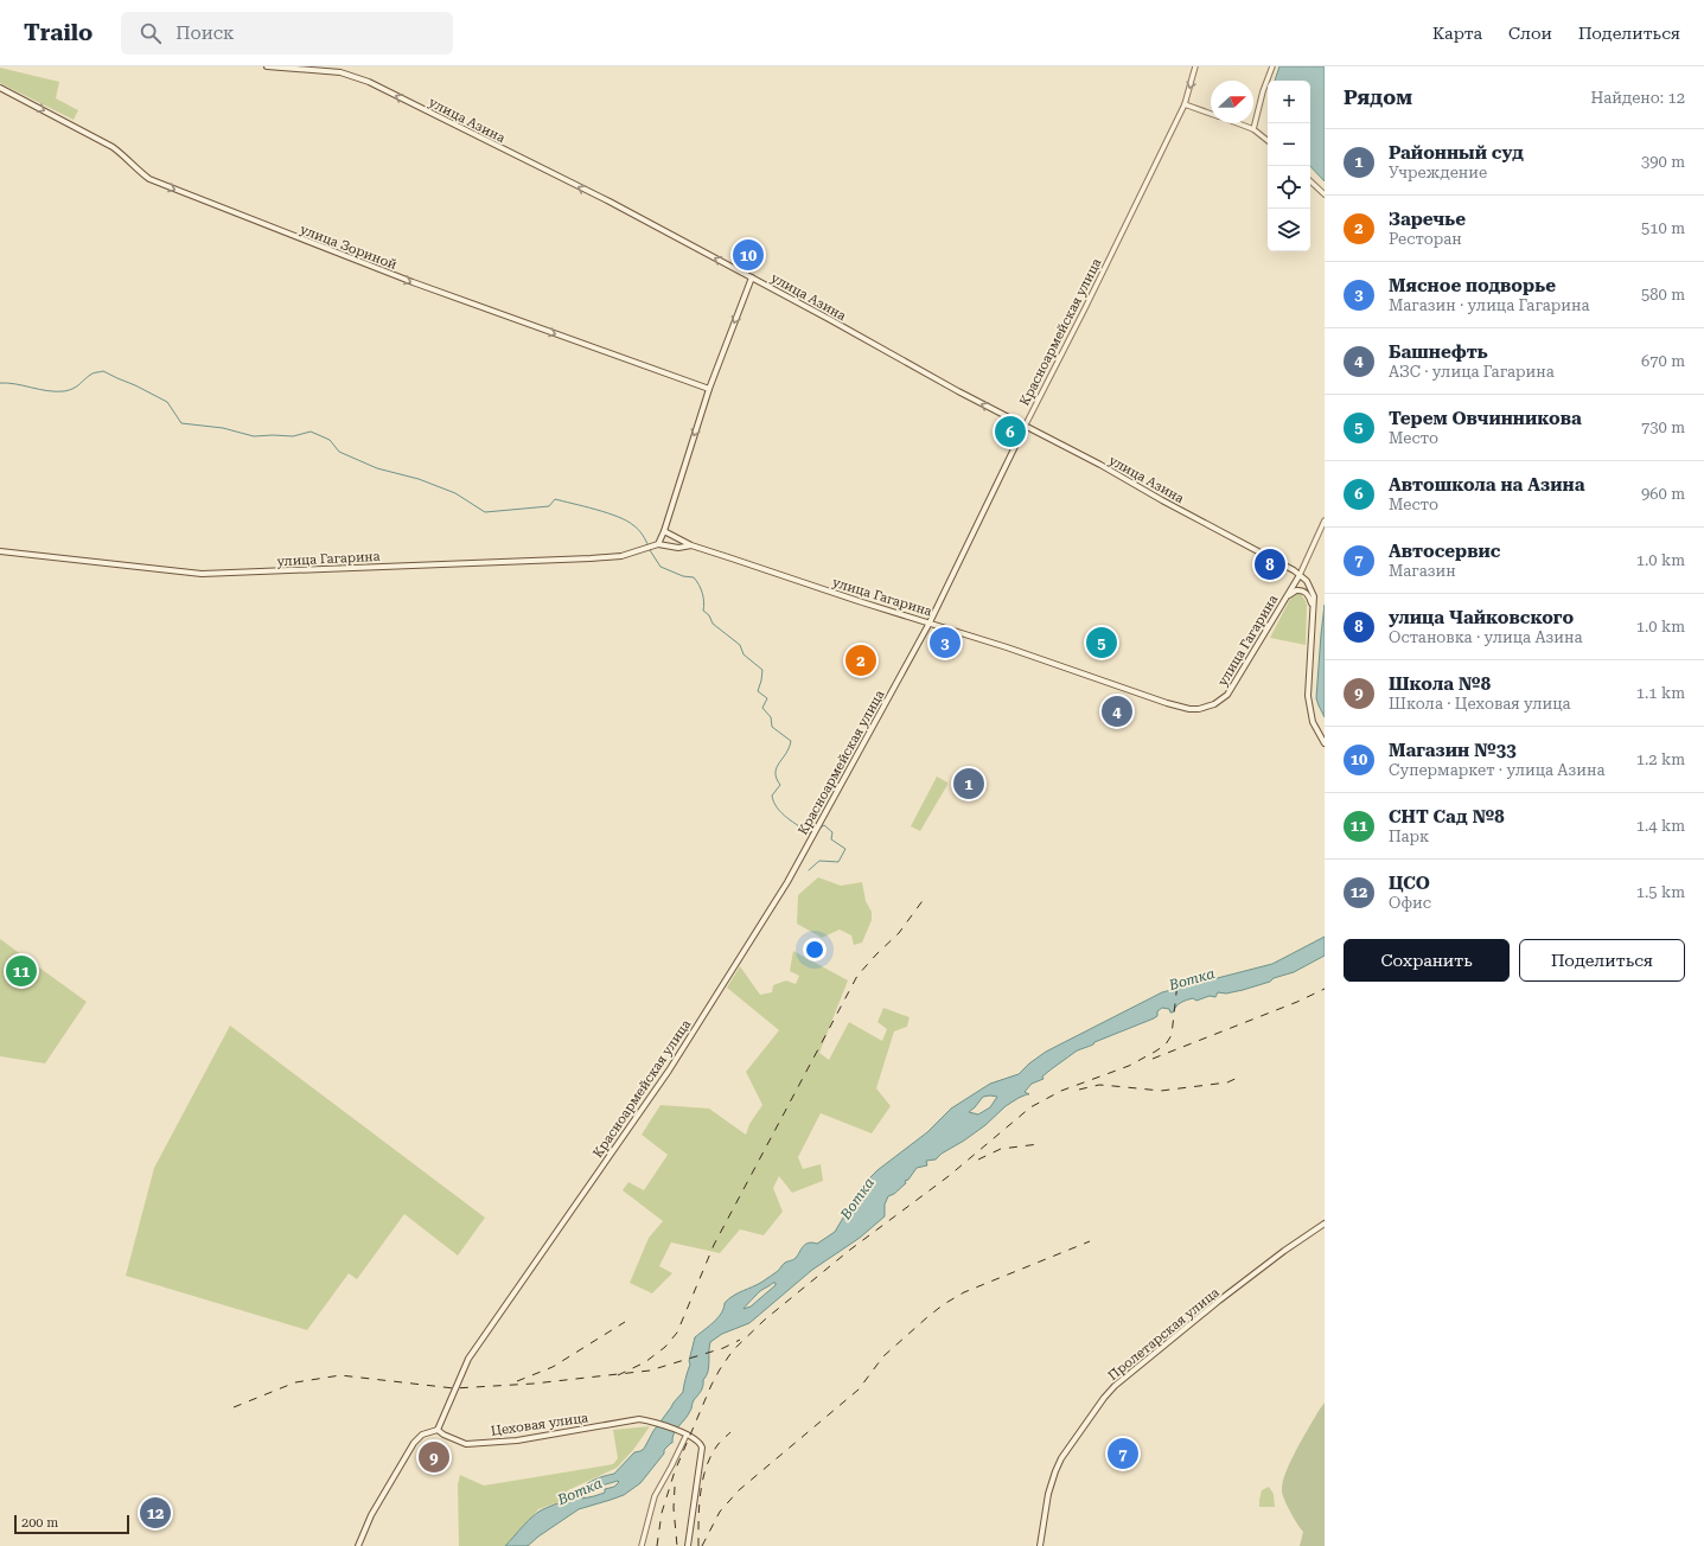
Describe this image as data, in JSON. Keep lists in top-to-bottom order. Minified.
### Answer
{"streets":{"main road":["улица Азина","улица Зориной","Красноармейская улица","улица Гагарина","Пролетарская улица","Цеховая улица"]},"crossings":[["улица Азина","Красноармейская улица"],["улица Азина","улица Гагарина"],["Красноармейская улица","улица Гагарина"],["Красноармейская улица","Цеховая улица"]],"one_way":["улица Азина","улица Зориной"],"water":["Вотка"],"scale_bar":"200 m","north":"right","page":{"header":"Trailo","search":"Поиск","nav":["Карта","Слои","Поделиться"],"heading":["Рядом","Найдено: 12"],"map_buttons":["+","−"],"list":[{"mark":"1","name":"Районный суд","note":"Учреждение","value":"390 m"},{"mark":"2","name":"Заречье","note":"Ресторан","value":"510 m"},{"mark":"3","name":"Мясное подворье","note":"Магазин · улица Гагарина","value":"580 m"},{"mark":"4","name":"Башнефть","note":"АЗС · улица Гагарина","value":"670 m"},{"mark":"5","name":"Терем Овчинникова","note":"Место","value":"730 m"},{"mark":"6","name":"Автошкола на Азина","note":"Место","value":"960 m"},{"mark":"7","name":"Автосервис","note":"Магазин","value":"1.0 km"},{"mark":"8","name":"улица Чайковского","note":"Остановка · улица Азина","value":"1.0 km"},{"mark":"9","name":"Школа №8","note":"Школа · Цеховая улица","value":"1.1 km"},{"mark":"10","name":"Магазин №33","note":"Супермаркет · улица Азина","value":"1.2 km"},{"mark":"11","name":"СНТ Сад №8","note":"Парк","value":"1.4 km"},{"mark":"12","name":"ЦСО","note":"Офис","value":"1.5 km"}],"pins":["10","6","8","3","5","2","4","1","11","7","9","12"],"buttons":["Сохранить","Поделиться"],"scale":"200 m"}}
